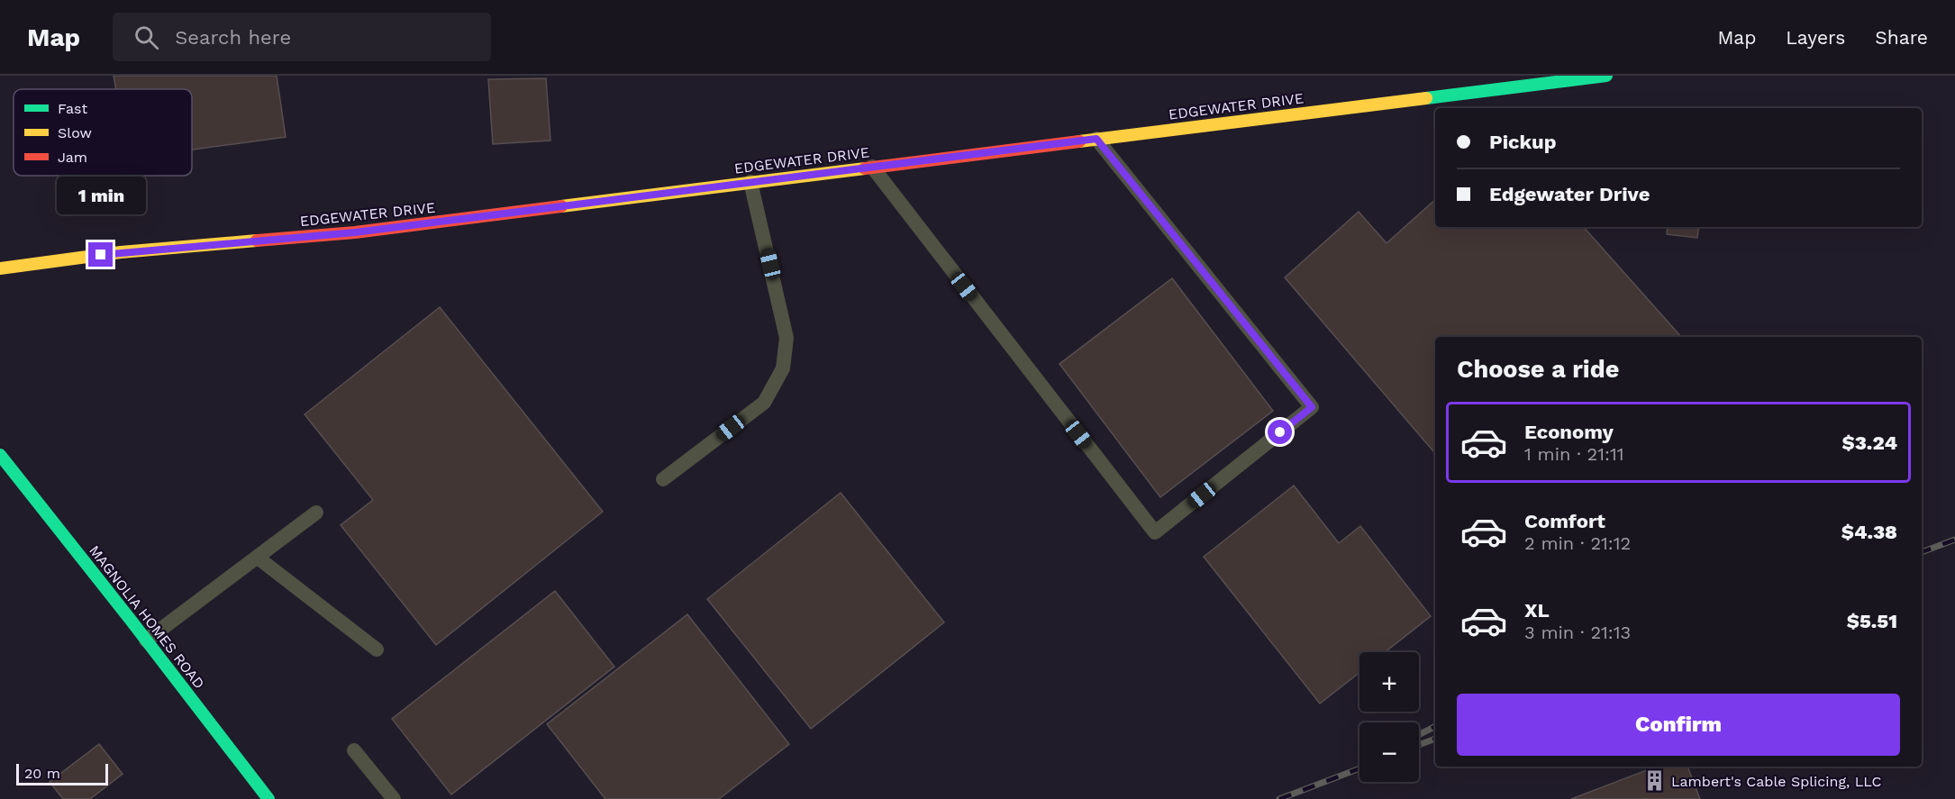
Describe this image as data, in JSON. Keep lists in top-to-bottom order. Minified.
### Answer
{"streets":{"main road":["EDGEWATER DRIVE","MAGNOLIA HOMES ROAD"]},"places":{"building":["Lambert's Cable Splicing, LLC"]},"legend":["Fast","Slow","Jam"],"scale_bar":"20 m","page":{"header":"Map","search":"Search here","nav":["Map","Layers","Share"],"banner":["Pickup","Edgewater Drive"],"bubble":"1 min","heading":"Choose a ride","list":[{"name":"Economy","note":"1 min · 21:11","value":"$3.24"},{"name":"Comfort","note":"2 min · 21:12","value":"$4.38"},{"name":"XL","note":"3 min · 21:13","value":"$5.51"}],"map_buttons":["+","−"],"buttons":"Confirm","scale":"20 m"}}
